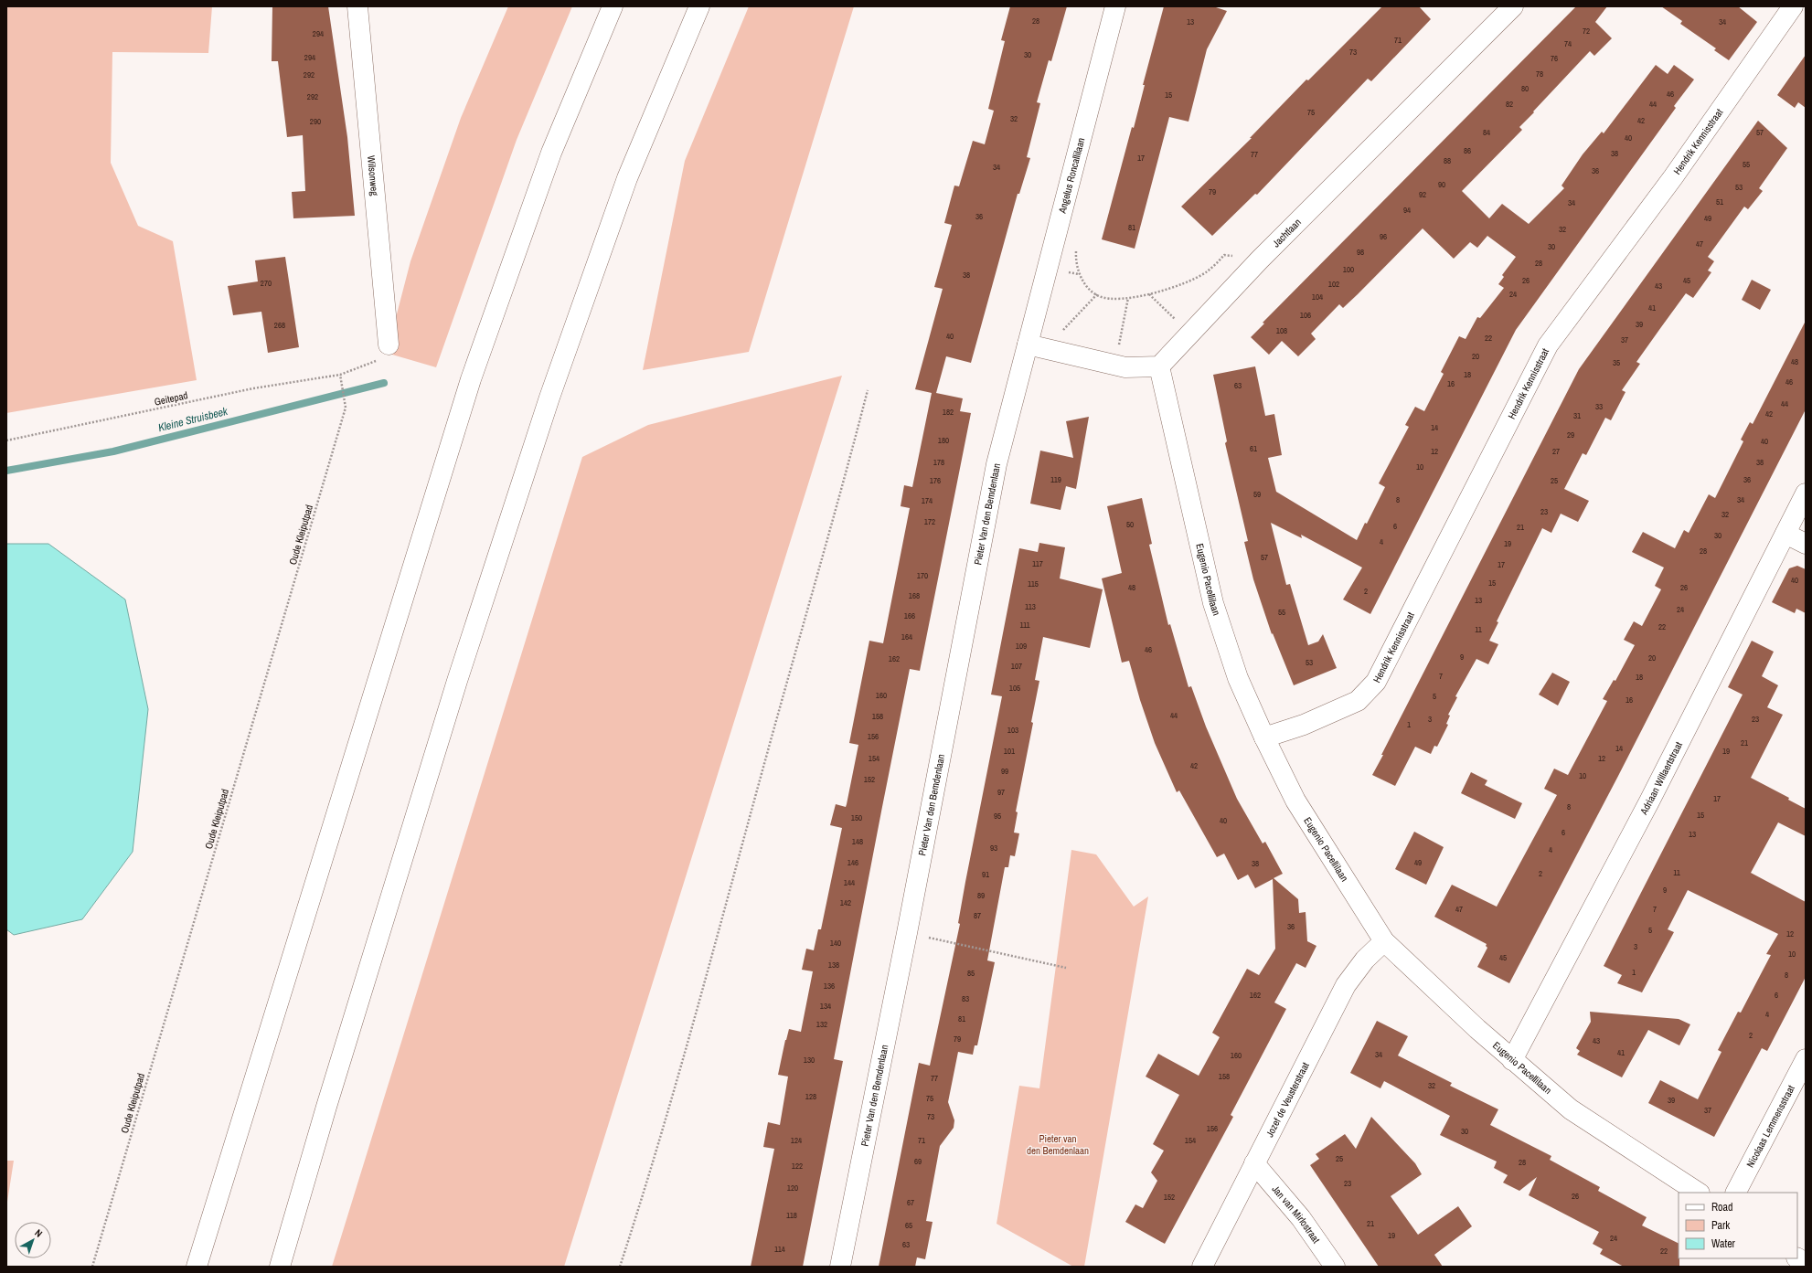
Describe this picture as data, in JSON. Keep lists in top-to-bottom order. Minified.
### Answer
{"streets":{"main road":["Hendrik Kennisstraat","Wilsonweg","Angelus Roncallilaan","Jachtlaan","Pieter Van den Bemdenlaan","Eugenio Pacellilaan","Adriaan Willaertstraat","Jozef de Veusterstraat","Nicolaas Lemmensstraat","Jan van Mirlostraat"],"path":["Geitepad","Oude Kleiputpad"]},"crossings":[["Hendrik Kennisstraat","Eugenio Pacellilaan"],["Wilsonweg","Geitepad"],["Angelus Roncallilaan","Pieter Van den Bemdenlaan"],["Jachtlaan","Eugenio Pacellilaan"],["Geitepad","Oude Kleiputpad"],["Eugenio Pacellilaan","Adriaan Willaertstraat"],["Eugenio Pacellilaan","Jozef de Veusterstraat"],["Jozef de Veusterstraat","Jan van Mirlostraat"]],"water":["Kleine Struisbeek"],"parks":["Pieter van den Bemdenlaan"],"house_numbers":["28","13","34","72","294","71","74","73","30","294","76","78","292","80","46","15","292","82","44","75","32","42","290","84","57","40","86","38","77","17","88","55","34","36","90","53","79","92","51","34","94","36","49","81","32","96","47","30","98","28","100","38","26","45","270","102","43","24","104","41","106","39","268","108","40","22","37","20","48","35","18","46","16","63","44","33","182","42","31","14","29","180","40","61","12","27","178","38","10","119","36","176","25","59","8","34","174","23","32","172","50","6","21","30","4","19","28","57","117","17","170","40","15","115","48","26","2","168","13","113","24","55","166","111","22","11","164","109","46","9","20","162","53","107","7","18","105","160","5","16","44","158","3","23","1","103","156","21","14","101","19","154","12","42","99","10","152","97","17","8","15","95","150","40","6","13","148","93","4","146","49","38","11","2","91","144","9","89","142","47","7","87","36","5","12","140","3","10","45","138","1","85","8","136","162","6","83","134","4","81","132","2","79","43","41","34","160","130","158","77","32","128","75","39","37","73","156","30","124","71","154","25","69","28","122","23","120","26","152","67","118","21","65","19","24","63","114","22"],"legend":["Road","Park","Water"],"north":"top right"}
